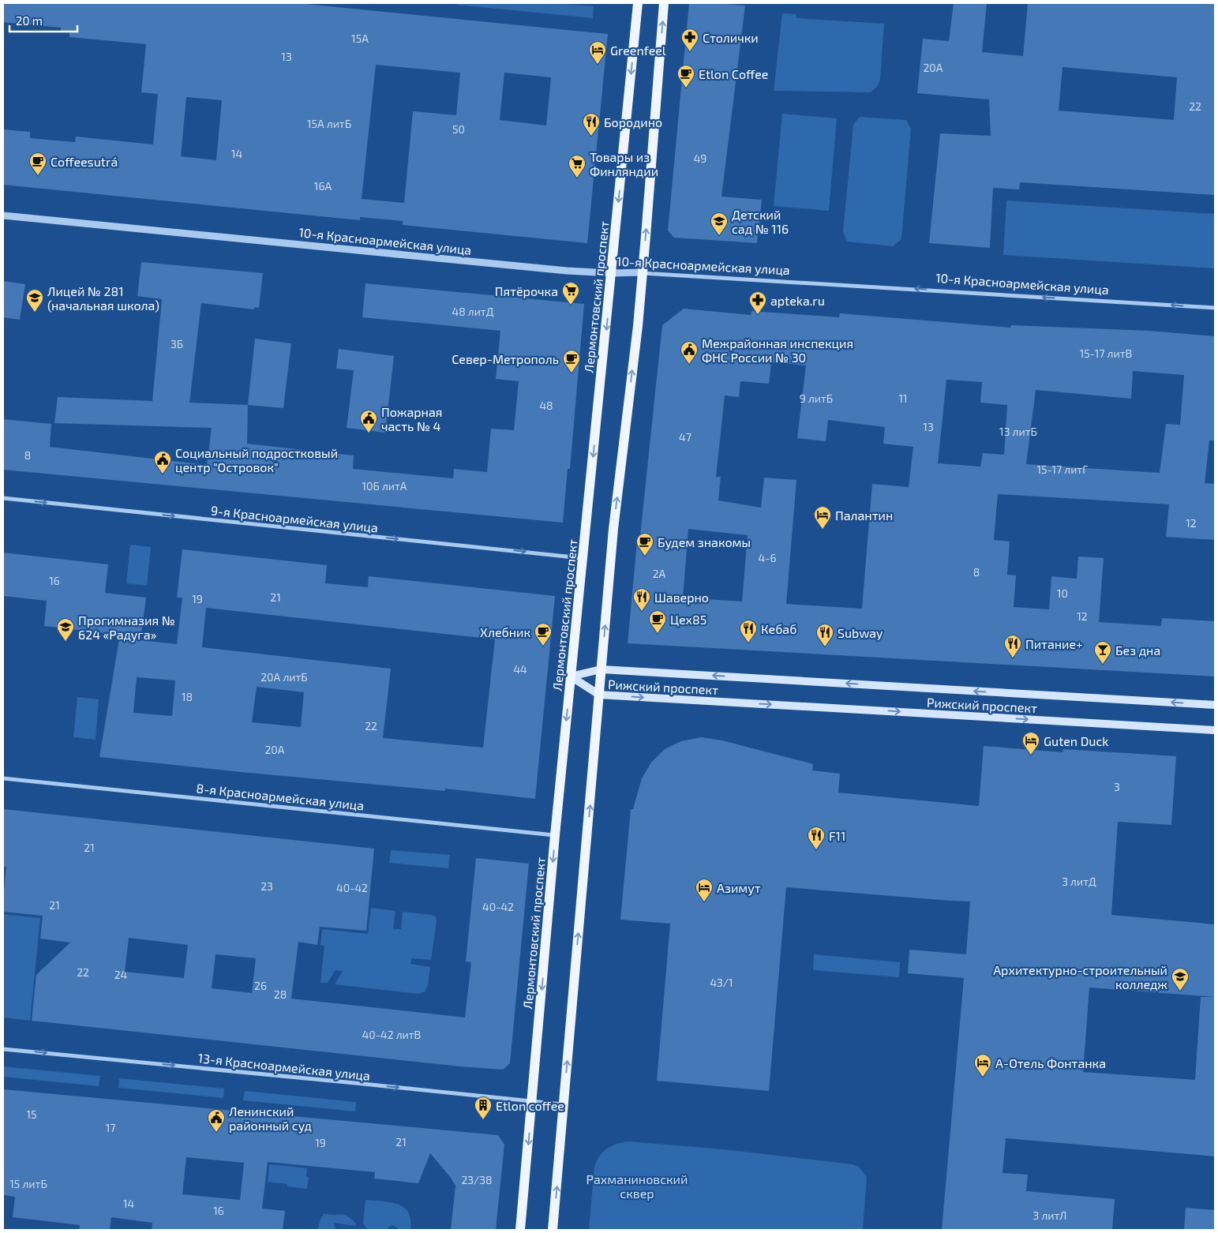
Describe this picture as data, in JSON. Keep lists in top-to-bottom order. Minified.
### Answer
{"streets":{"main road":["Лермонтовский проспект","Рижский проспект"],"street":["10-я Красноармейская улица","9-я Красноармейская улица","8-я Красноармейская улица","13-я Красноармейская улица"]},"crossings":[["10-я Красноармейская улица","Лермонтовский проспект"],["Лермонтовский проспект","9-я Красноармейская улица"],["Лермонтовский проспект","Рижский проспект"],["Лермонтовский проспект","8-я Красноармейская улица"],["Лермонтовский проспект","13-я Красноармейская улица"]],"one_way":["10-я Красноармейская улица","9-я Красноармейская улица","13-я Красноармейская улица"],"parks":["Рахманиновский сквер"],"places":{"pharmacy":["Столички","apteka.ru"],"hotel":["Greenfeel","Палантин","Guten Duck","Азимут","A-Отель Фонтанка"],"cafe":["Etlon Coffee","Coffeesutrá","Север-Метрополь","Будем знакомы","Цех85","Хлебник"],"restaurant":["Бородино","Шаверно","Кебаб","Subway","Питание+","F11"],"supermarket":["Товары из Финляндии","Пятёрочка"],"school or university":["Детский сад № 116","Лицей № 281 (начальная школа)","Прогимназия № 624 «Радуга»","Архитектурно-строительный колледж"],"public building":["Межрайонная инспекция ФНС России № 30","Пожарная часть № 4","Социальный подростковый центр \"Островок\"","Ленинский районный суд"],"bar":["Без дна"],"building":["Etlon coffee"]},"house_numbers":["15А","13","20А","22","15А литБ","50","14","49","16А","48 литД","3Б","15-17 литВ","9 литБ","11","48","13","13 литБ","47","8","15-17 литГ","10Б литА","12","4-6","8","2А","16","10","21","19","12","44","20А литБ","18","22","20А","3","21","3 литД","23","40-42","21","40-42","22","24","43/1","26","28","40-42 литВ","15","17","21","19","23/38","15 литБ","14","16","3 литЛ"],"scale_bar":"20 m"}
